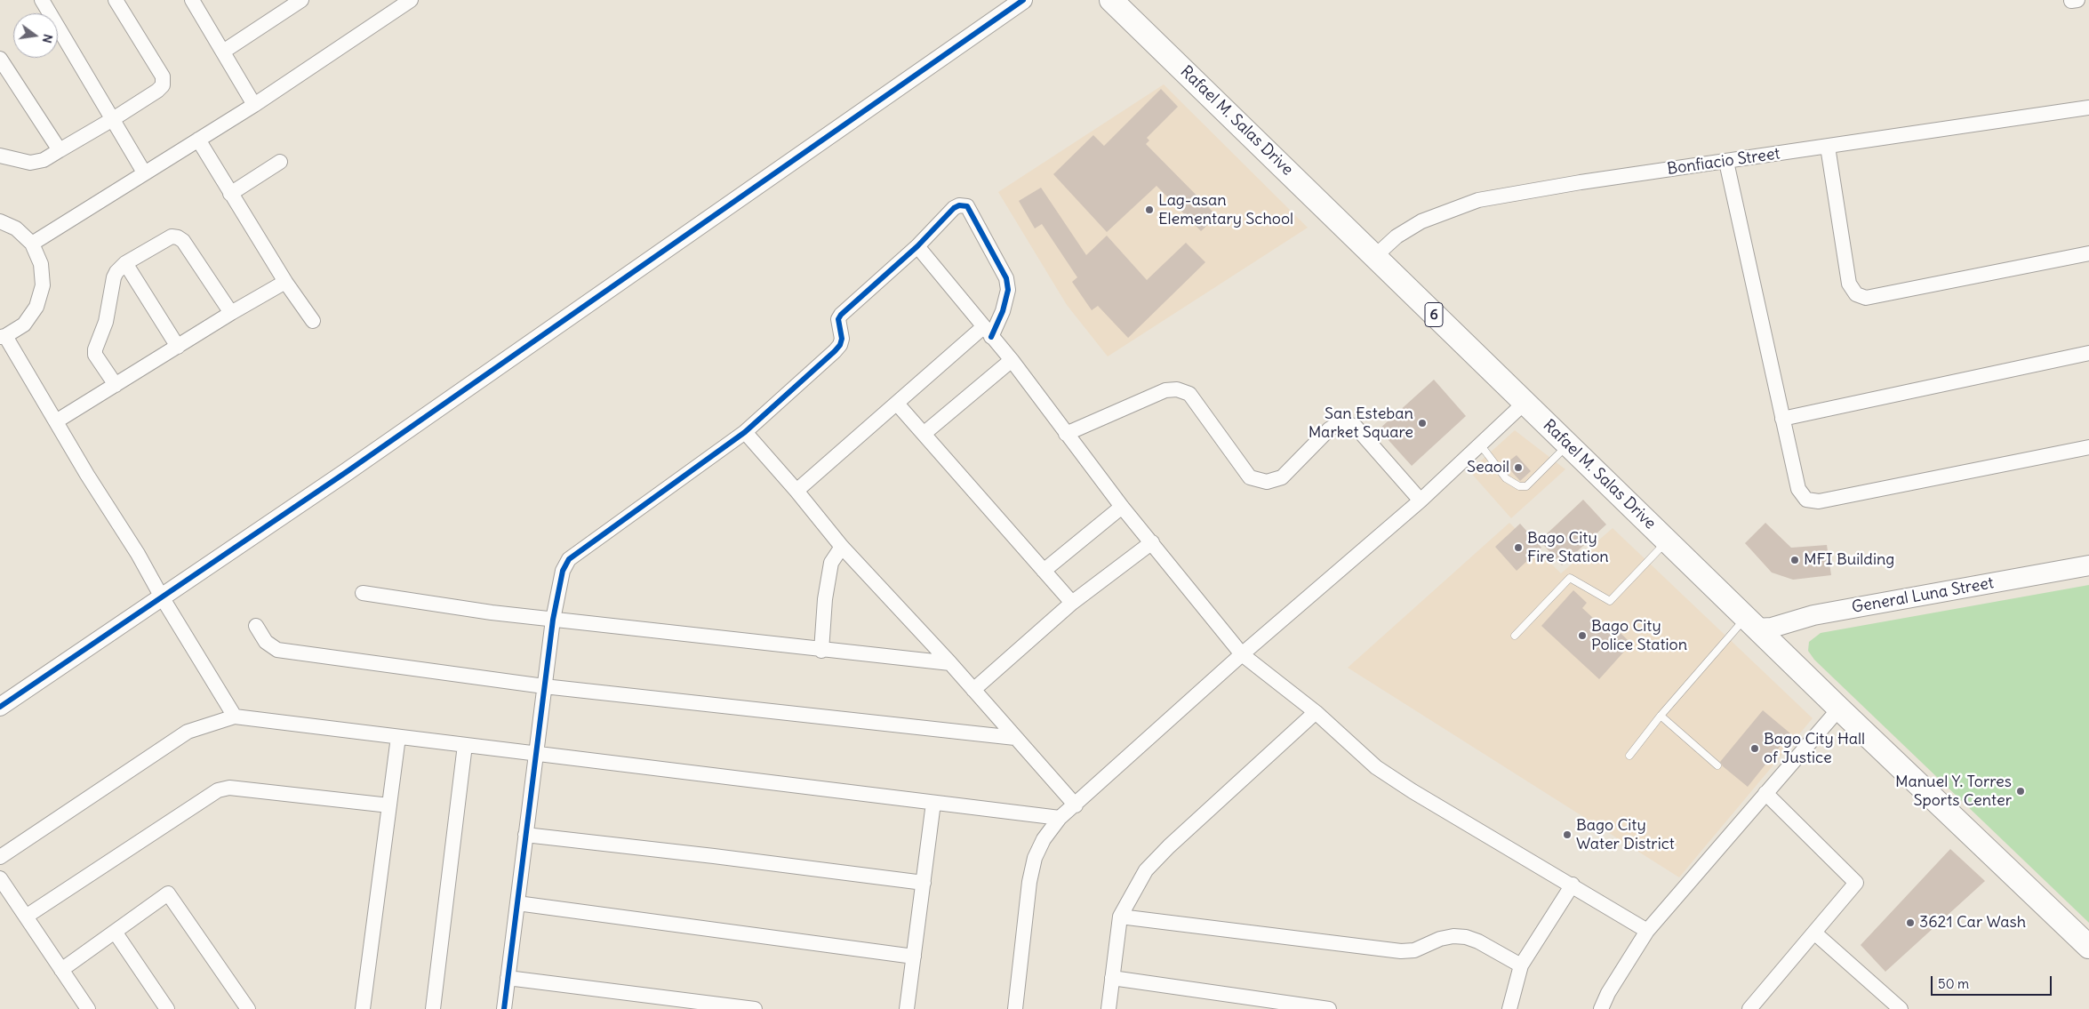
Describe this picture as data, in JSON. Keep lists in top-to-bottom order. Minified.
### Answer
{"streets":{"highway":["Rafael M. Salas Drive","6"],"main road":["General Luna Street"],"street":["Bonfiacio Street"]},"crossings":[["Rafael M. Salas Drive","Bonfiacio Street"],["Rafael M. Salas Drive","General Luna Street"]],"places":["Lag-asan Elementary School","San Esteban Market Square","Seaoil","Bago City Fire Station","MFI Building","Bago City Police Station","Bago City Hall of Justice","Manuel Y. Torres Sports Center","Bago City Water District","3621 Car Wash"],"scale_bar":"50 m","north":"right"}
